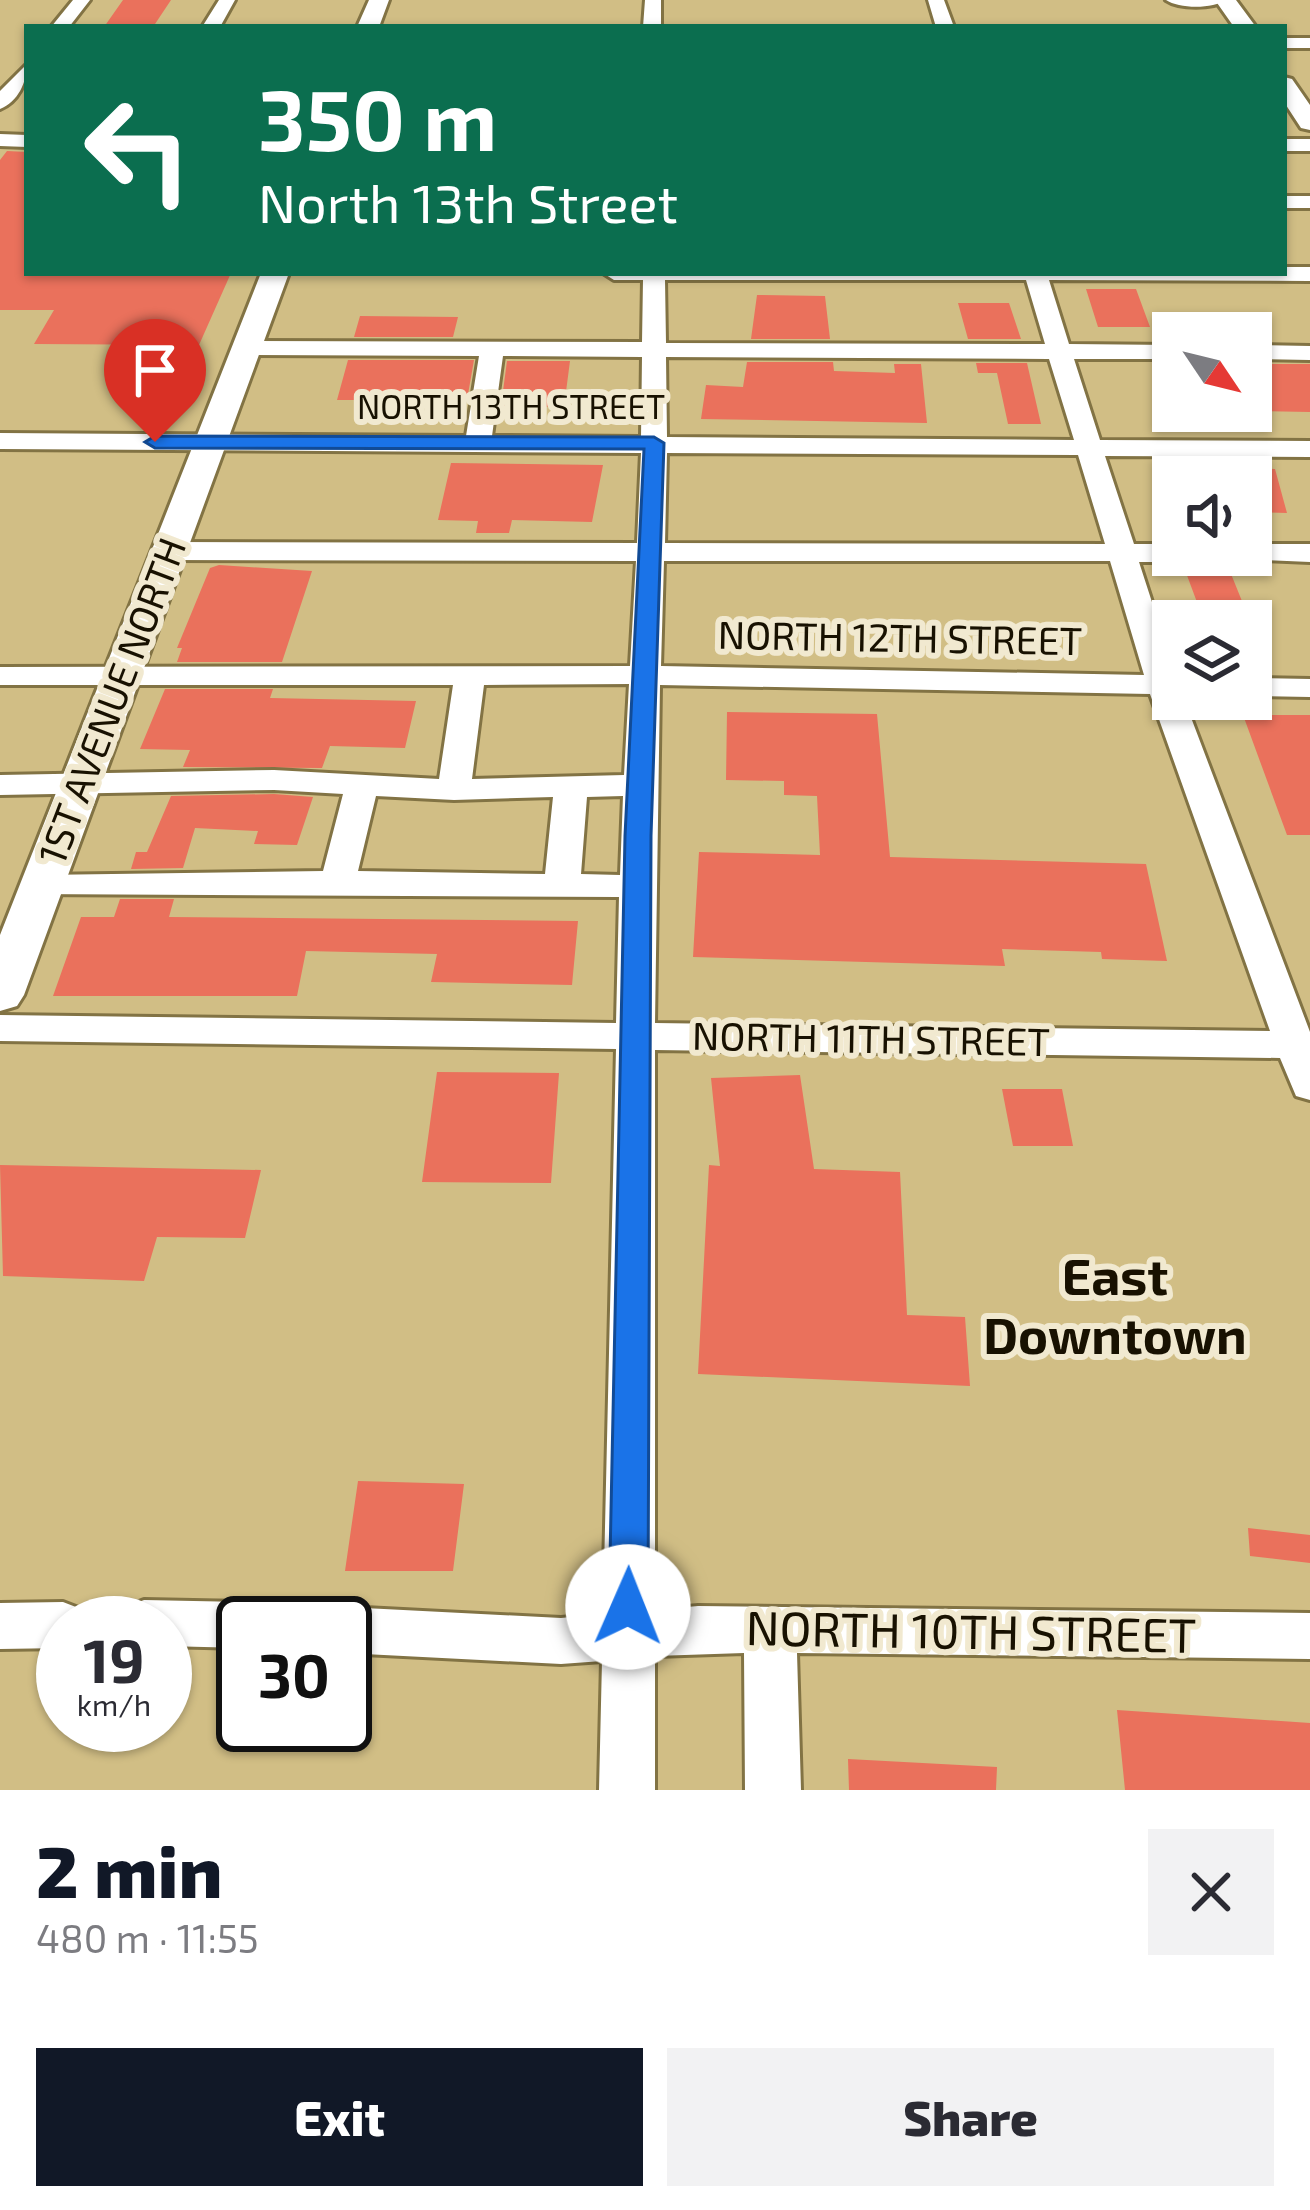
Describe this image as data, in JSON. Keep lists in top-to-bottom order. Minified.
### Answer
{"streets":{"main road":["1ST AVENUE NORTH"],"street":["NORTH 13TH STREET","NORTH 12TH STREET","NORTH 11TH STREET","NORTH 10TH STREET"]},"crossings":[["NORTH 13TH STREET","1ST AVENUE NORTH"],["NORTH 12TH STREET","1ST AVENUE NORTH"]],"districts":["East Downtown"],"north":"bottom right","page":{"turn":["350 m","North 13th Street"],"speed":"19 km/h","limit":"30","heading":["2 min","480 m · 11:55"],"buttons":["Exit","Share"]}}
